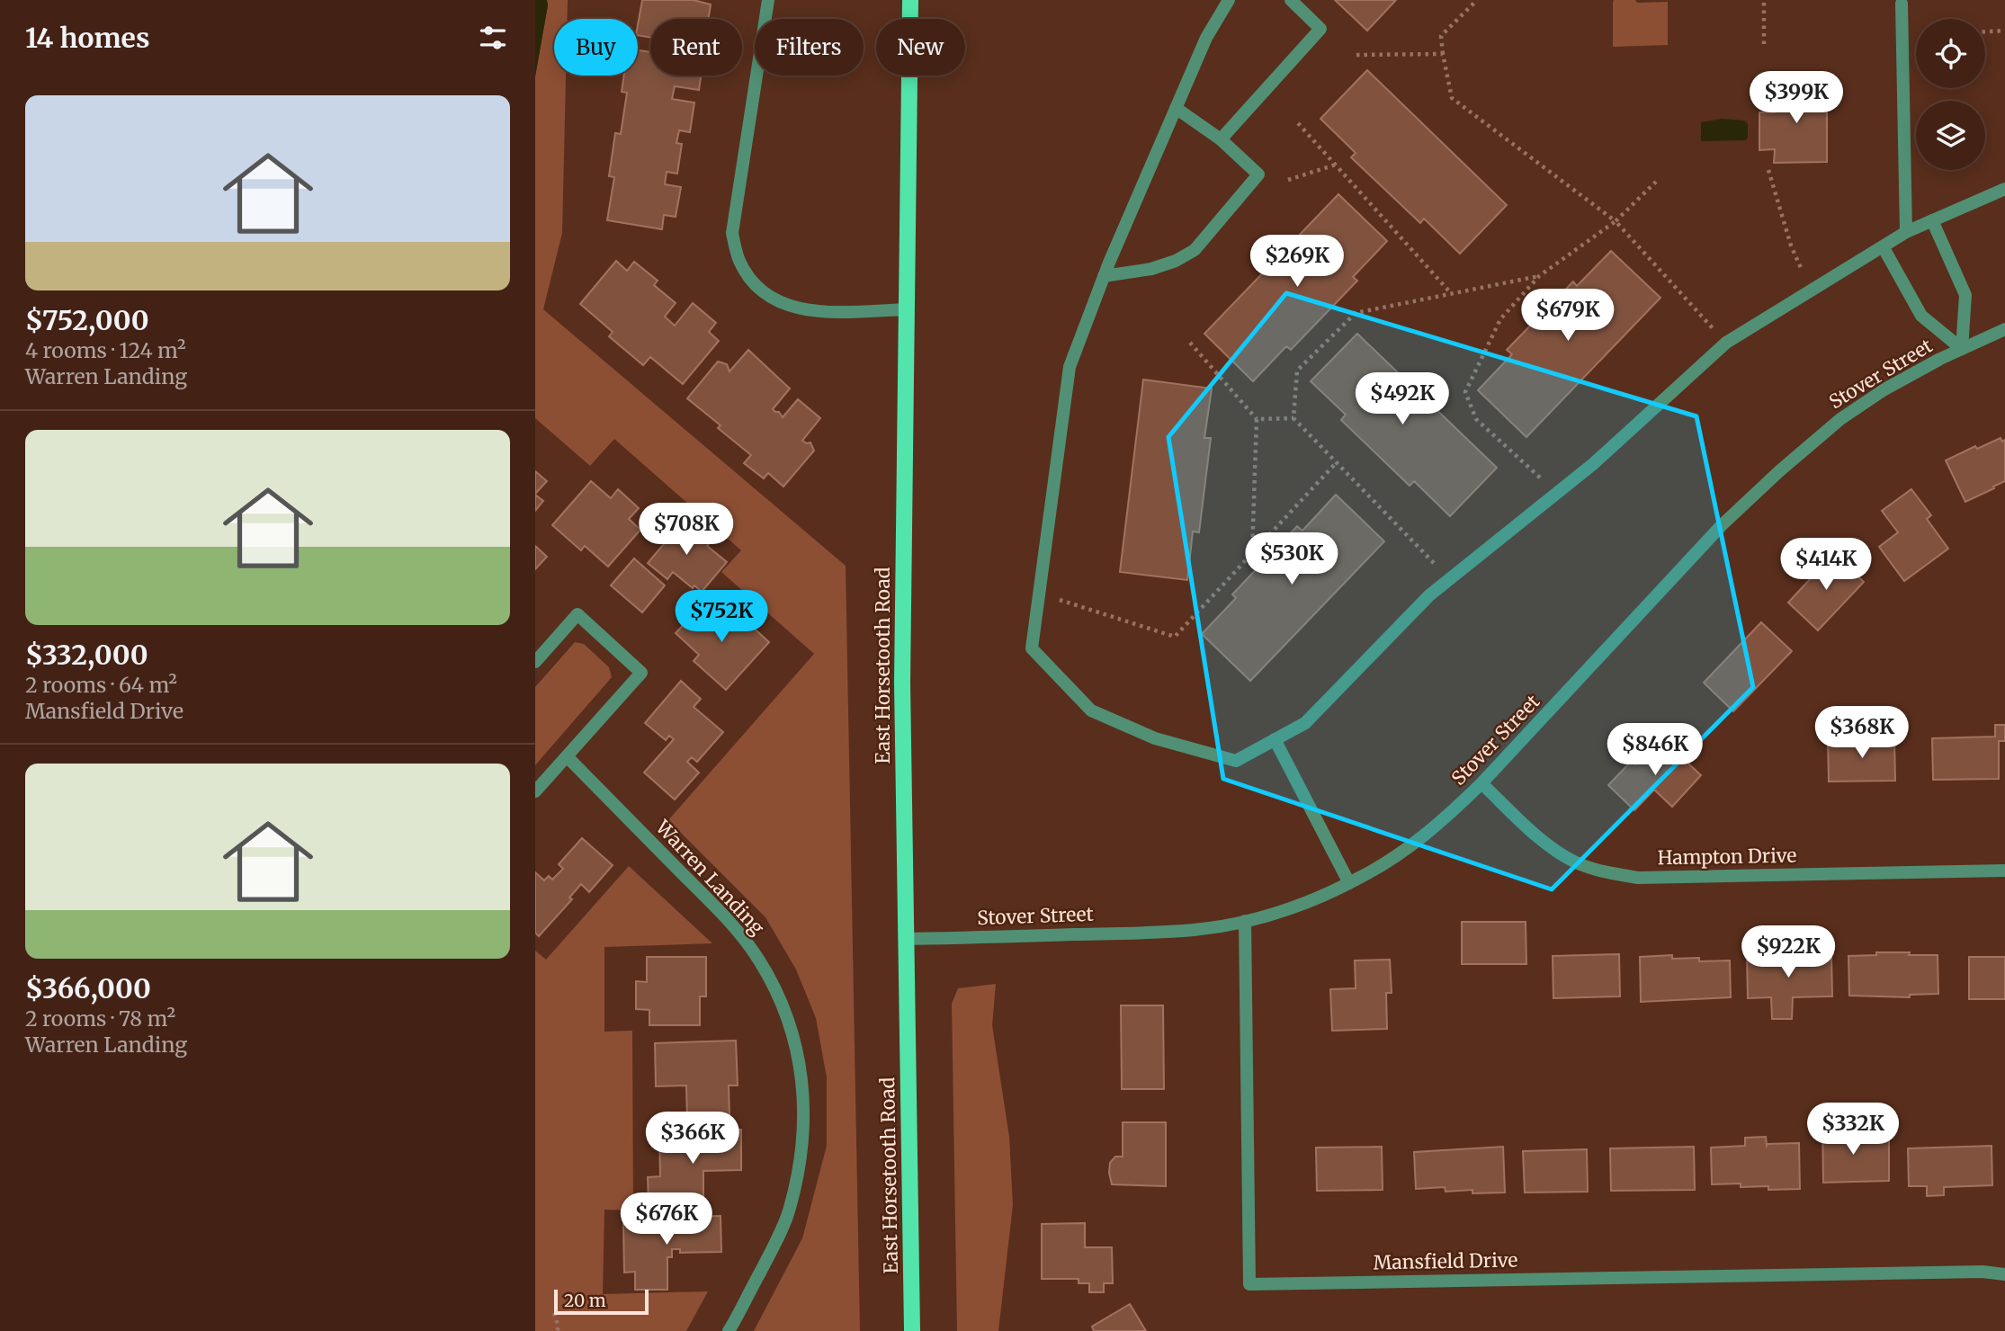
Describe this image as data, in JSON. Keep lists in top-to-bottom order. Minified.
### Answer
{"streets":{"main road":["East Horsetooth Road"],"street":["Stover Street","Hampton Drive","Warren Landing","Mansfield Drive"]},"crossings":[["Stover Street","East Horsetooth Road"],["Stover Street","Hampton Drive"],["Stover Street","Mansfield Drive"]],"scale_bar":"20 m","page":{"heading":"14 homes","chip":["Buy","Rent","Filters","New"],"price":["$399K","$269K","$679K","$492K","$708K","$530K","$414K","$752K","$368K","$846K","$922K","$332K","$366K","$676K"],"list":[{"name":"$752,000","note":"4 rooms · 124 m² · Warren Landing"},{"name":"$332,000","note":"2 rooms · 64 m² · Mansfield Drive"},{"name":"$366,000","note":"2 rooms · 78 m² · Warren Landing"}],"scale":"20 m"}}
